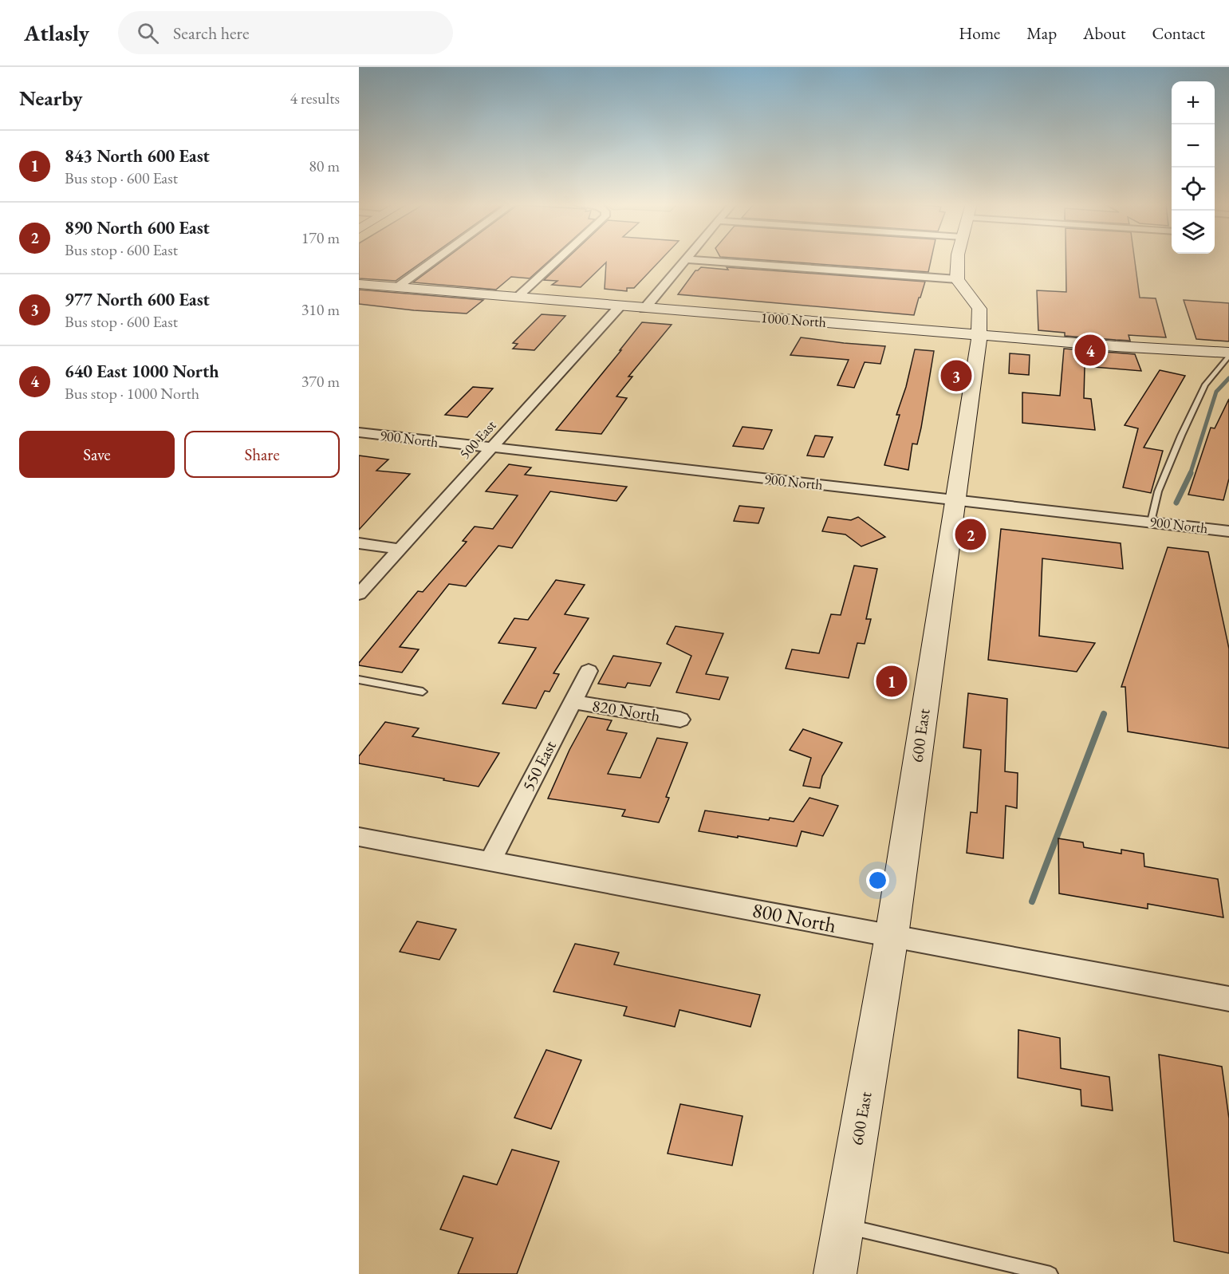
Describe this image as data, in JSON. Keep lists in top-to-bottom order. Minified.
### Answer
{"streets":{"street":["1000 North","900 North","500 East","820 North","600 East","550 East","800 North"]},"crossings":[["1000 North","500 East"],["1000 North","600 East"],["900 North","500 East"],["900 North","600 East"],["820 North","550 East"],["600 East","800 North"],["550 East","800 North"]],"page":{"header":"Atlasly","search":"Search here","nav":["Home","Map","About","Contact"],"heading":["Nearby","4 results"],"map_buttons":["+","−"],"list":[{"mark":"1","name":"843 North 600 East","note":"Bus stop · 600 East","value":"80 m"},{"mark":"2","name":"890 North 600 East","note":"Bus stop · 600 East","value":"170 m"},{"mark":"3","name":"977 North 600 East","note":"Bus stop · 600 East","value":"310 m"},{"mark":"4","name":"640 East 1000 North","note":"Bus stop · 1000 North","value":"370 m"}],"pins":["4","3","2","1"],"buttons":["Save","Share"]}}
